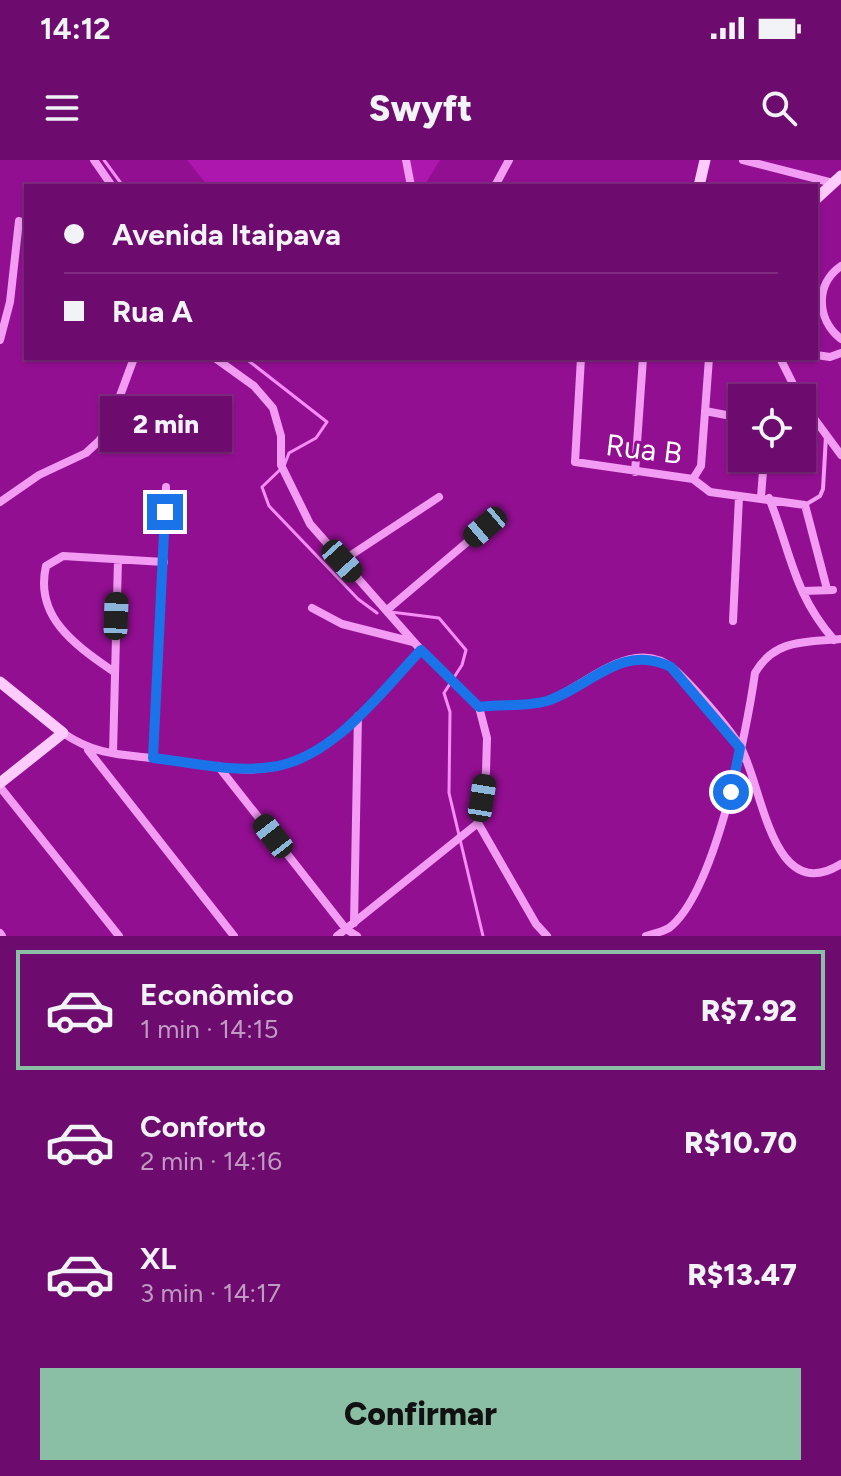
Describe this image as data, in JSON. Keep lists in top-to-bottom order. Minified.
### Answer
{"streets":{"street":["Rua B"]},"page":{"status":"14:12","header":"Swyft","banner":["Avenida Itaipava","Rua A"],"bubble":"2 min","list":[{"name":"Econômico","note":"1 min · 14:15","value":"R$7.92"},{"name":"Conforto","note":"2 min · 14:16","value":"R$10.70"},{"name":"XL","note":"3 min · 14:17","value":"R$13.47"}],"buttons":"Confirmar"}}
